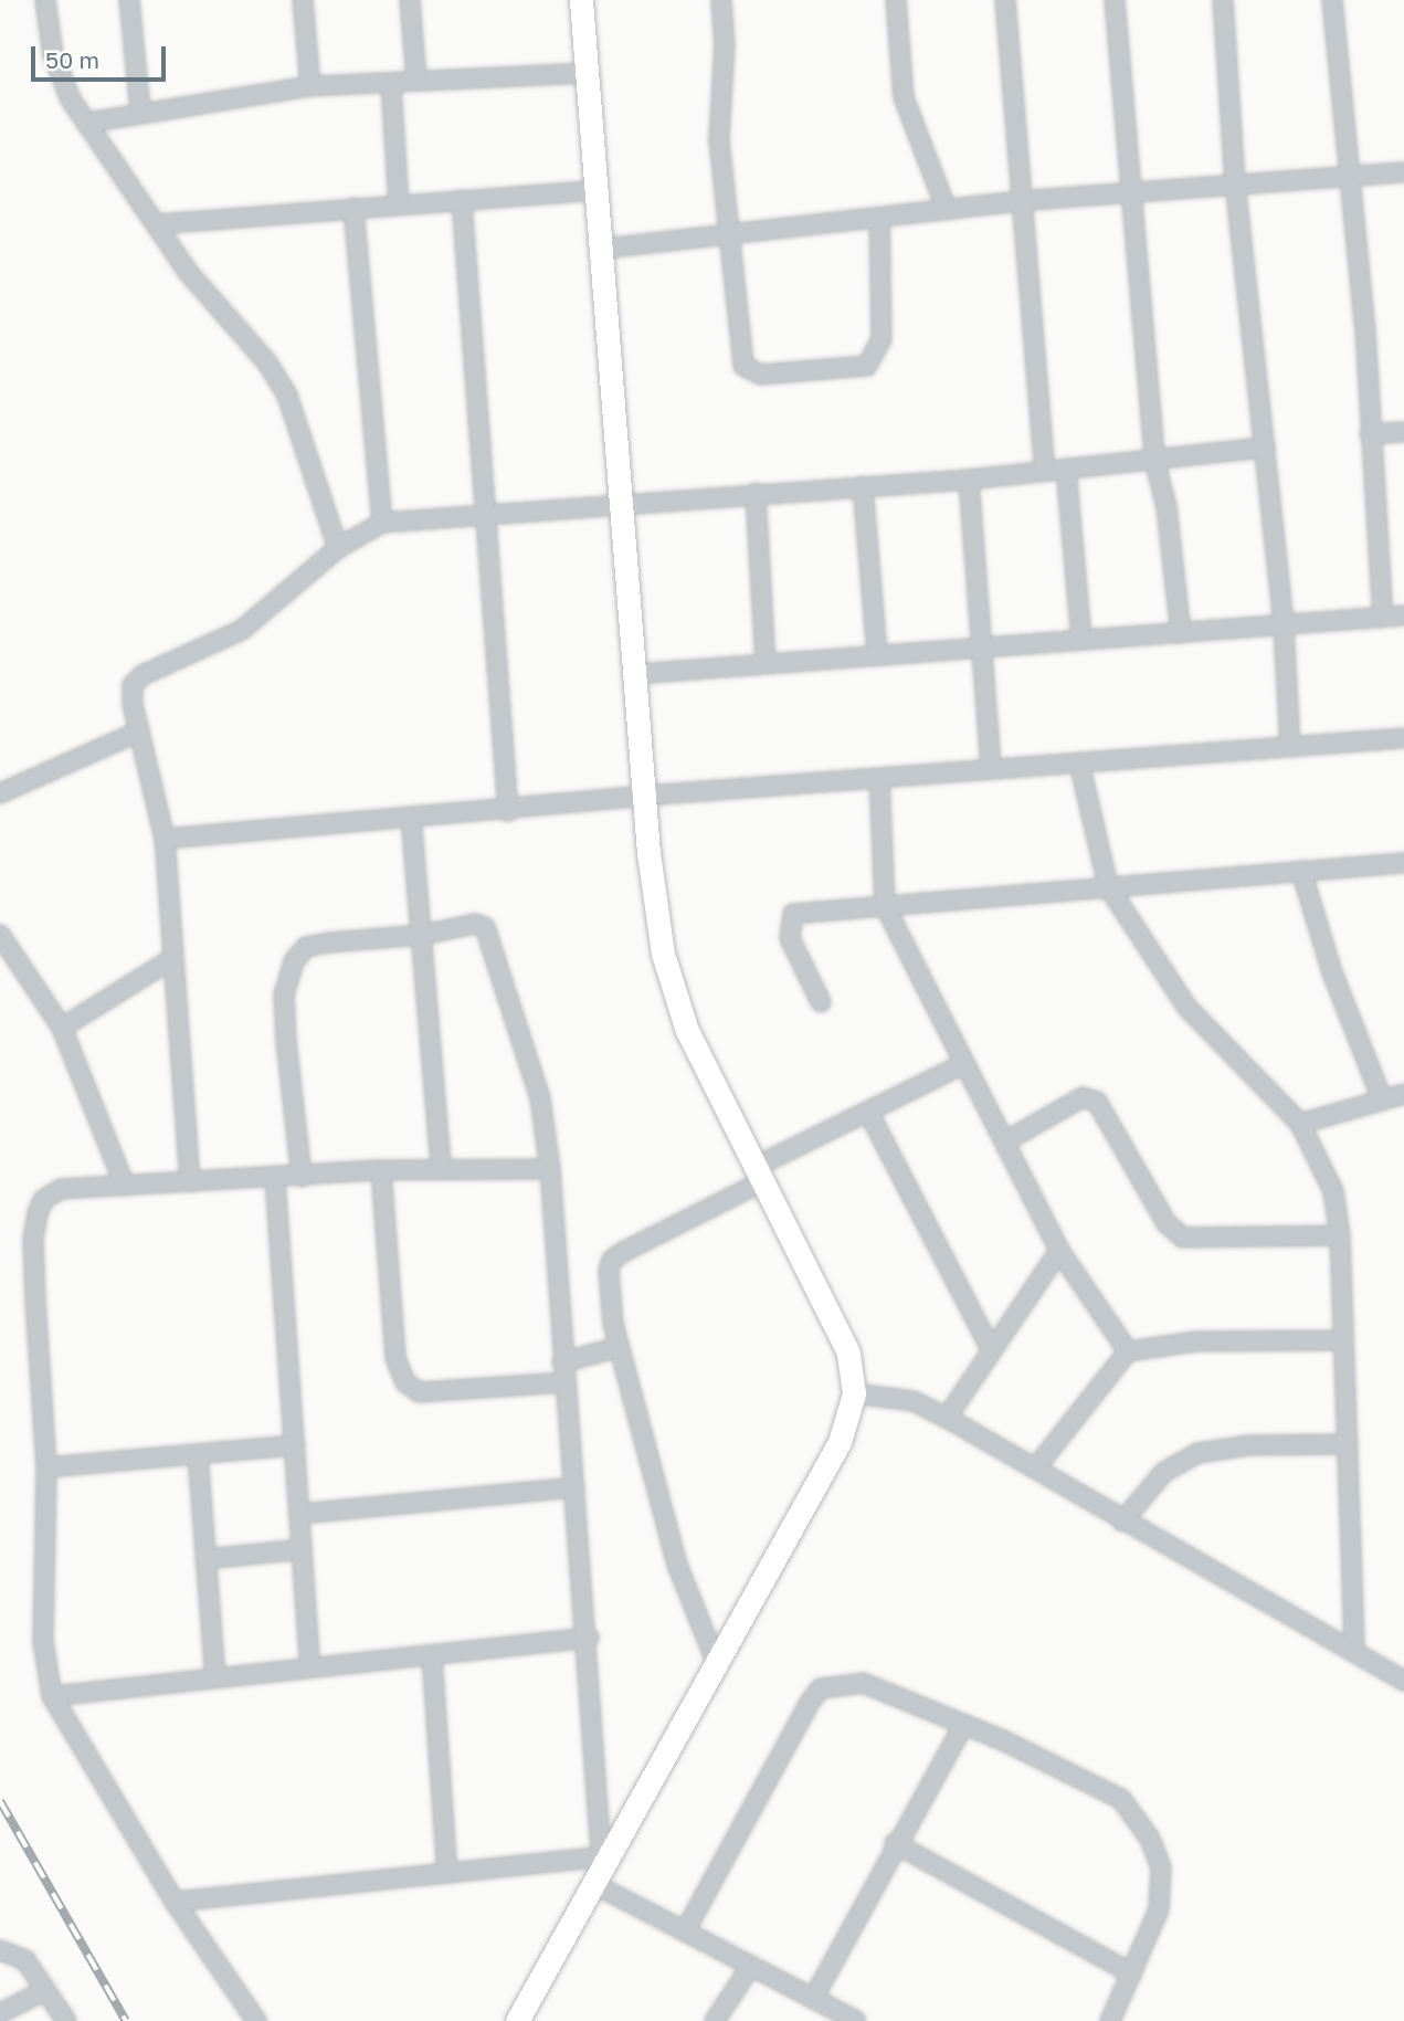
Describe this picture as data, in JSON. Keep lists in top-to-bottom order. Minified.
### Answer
{"scale_bar":"50 m"}
